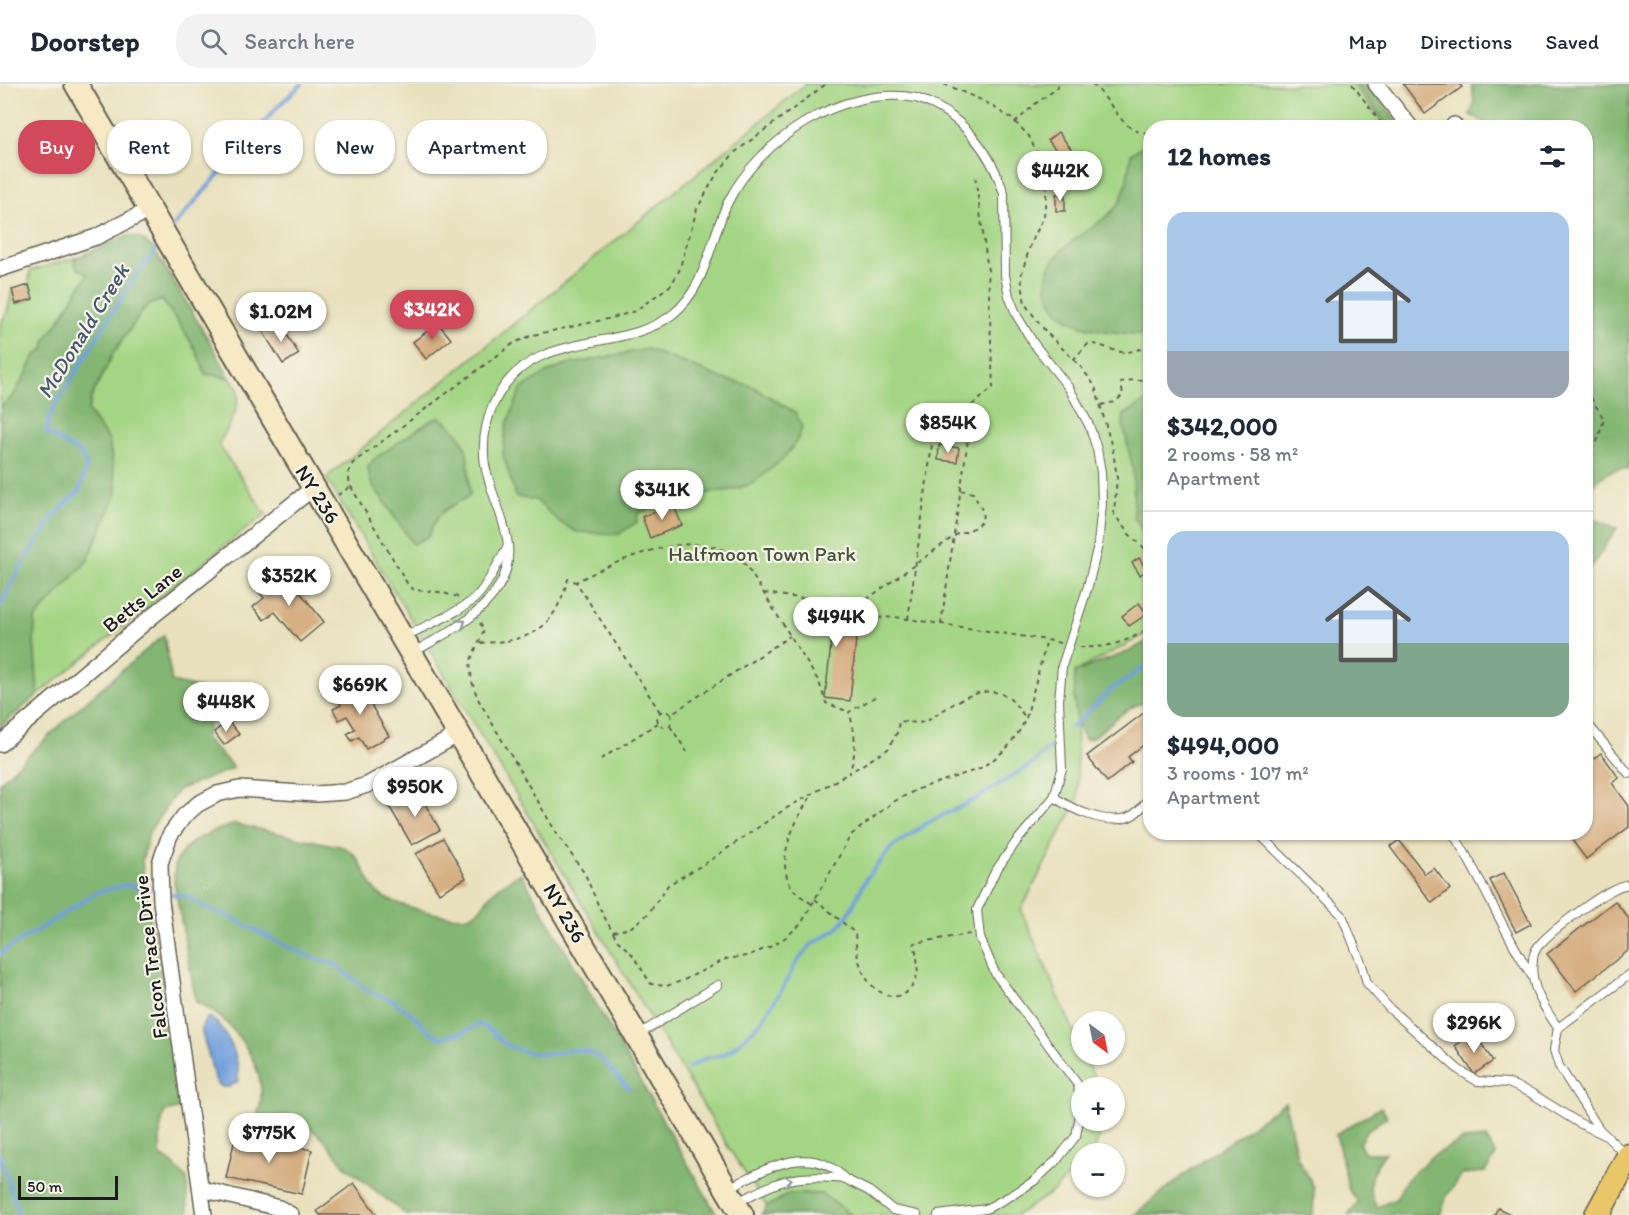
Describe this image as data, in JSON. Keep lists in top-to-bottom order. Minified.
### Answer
{"streets":{"main road":["NY 236"],"street":["Betts Lane","Falcon Trace Drive"]},"crossings":[["NY 236","Betts Lane"],["NY 236","Falcon Trace Drive"]],"water":["McDonald Creek"],"parks":["Halfmoon Town Park"],"scale_bar":"50 m","north":"bottom right","page":{"header":"Doorstep","search":"Search here","nav":["Map","Directions","Saved"],"chip":["Buy","Rent","Filters","New","Apartment"],"heading":"12 homes","price":["$442K","$342K","$1.02M","$854K","$341K","$352K","$494K","$669K","$448K","$950K","$296K","$775K"],"list":[{"name":"$342,000","note":"2 rooms · 58 m² · Apartment"},{"name":"$494,000","note":"3 rooms · 107 m² · Apartment"}],"map_buttons":["+","−"],"scale":"50 m"}}
